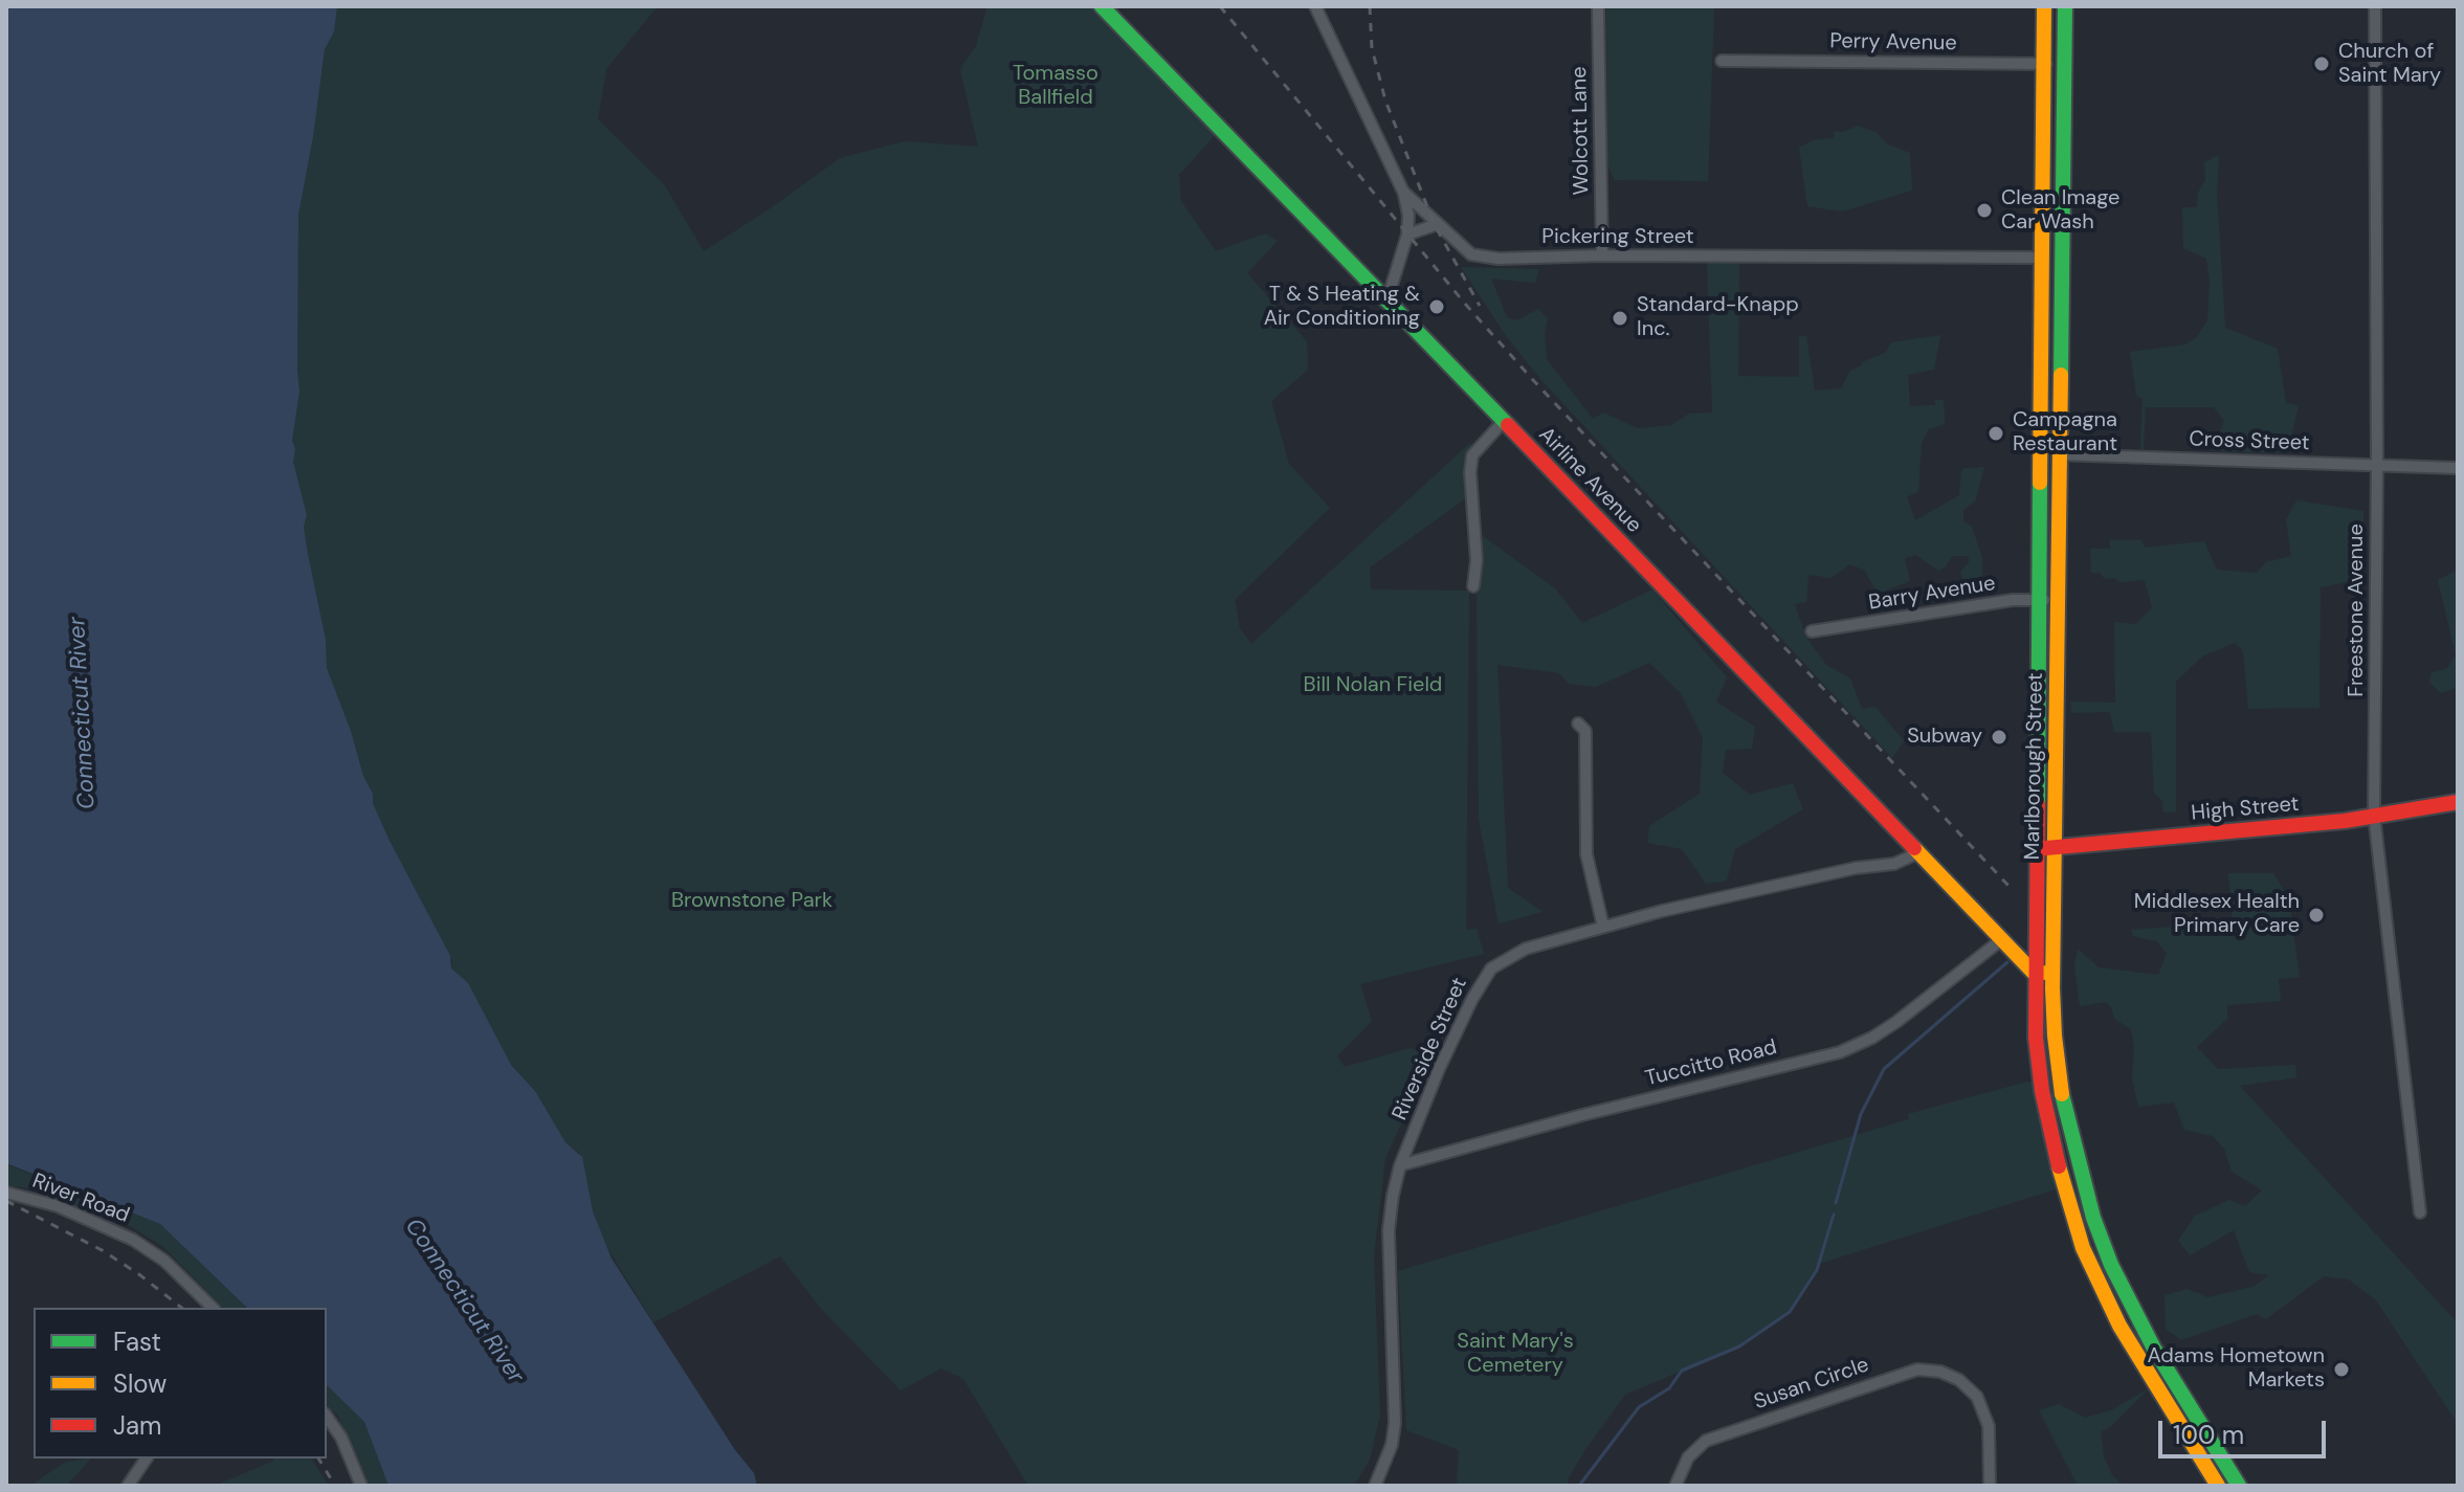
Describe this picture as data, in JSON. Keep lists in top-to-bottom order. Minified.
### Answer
{"streets":{"main road":["Airline Avenue","Marlborough Street","High Street"],"street":["Perry Avenue","Wolcott Lane","Pickering Street","Cross Street","Barry Avenue","Freestone Avenue","Riverside Street","Tuccitto Road","River Road","Susan Circle"]},"crossings":[["Perry Avenue","Marlborough Street"],["Wolcott Lane","Pickering Street"],["Pickering Street","Marlborough Street"],["Cross Street","Freestone Avenue"],["Cross Street","Marlborough Street"],["Airline Avenue","Marlborough Street"],["Airline Avenue","Riverside Street"],["Airline Avenue","Tuccitto Road"],["Barry Avenue","Marlborough Street"],["Freestone Avenue","High Street"],["Marlborough Street","High Street"],["Riverside Street","Tuccitto Road"]],"water":["Connecticut River"],"parks":["Tomasso Ballfield","Bill Nolan Field","Brownstone Park","Saint Mary's Cemetery"],"places":["Church of Saint Mary","Clean Image Car Wash","T & S Heating & Air Conditioning","Standard-Knapp Inc.","Campagna Restaurant","Subway","Middlesex Health Primary Care","Adams Hometown Markets"],"legend":["Fast","Slow","Jam"],"scale_bar":"100 m"}
